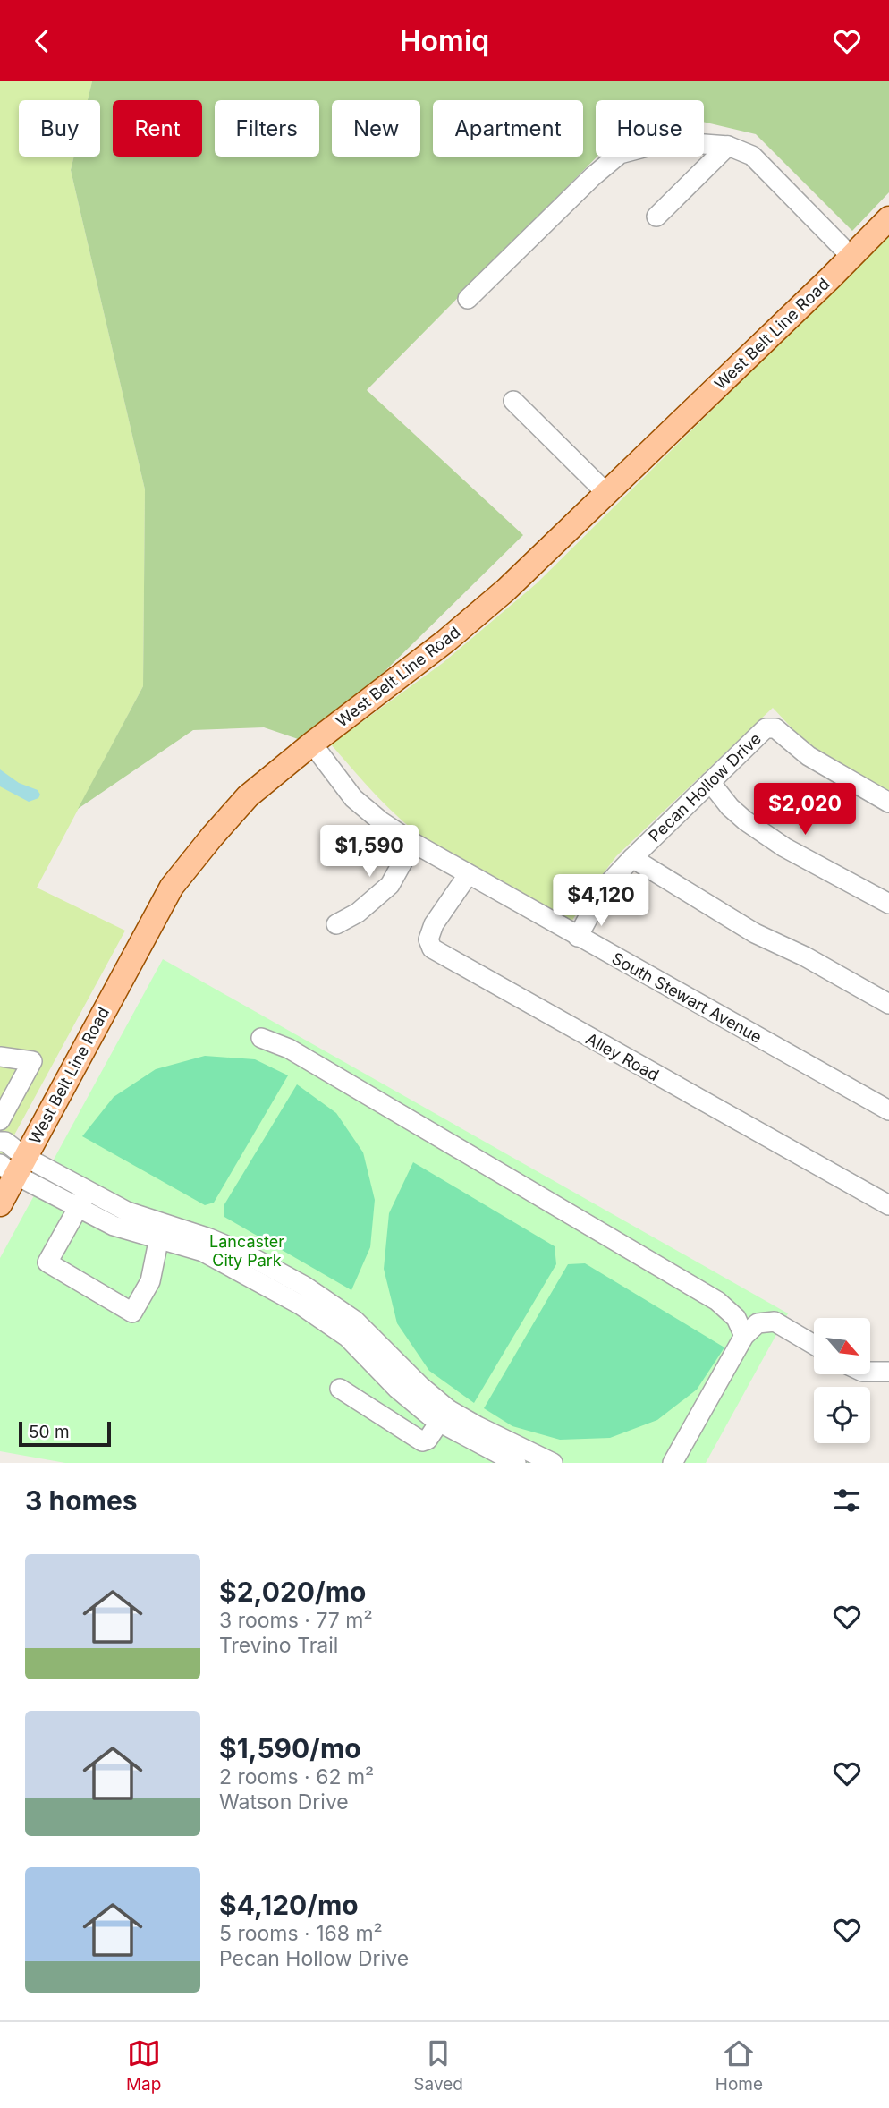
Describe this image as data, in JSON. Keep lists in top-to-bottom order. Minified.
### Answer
{"streets":{"main road":["West Belt Line Road"],"street":["Pecan Hollow Drive","South Stewart Avenue","Alley Road"]},"crossings":[["West Belt Line Road","South Stewart Avenue"],["Pecan Hollow Drive","South Stewart Avenue"],["South Stewart Avenue","Alley Road"]],"parks":["Lancaster City Park"],"scale_bar":"50 m","north":"bottom right","page":{"header":"Homiq","chip":["Buy","Rent","Filters","New","Apartment","House"],"price":["$2,020","$1,590","$4,120"],"scale":"50 m","heading":"3 homes","list":[{"name":"$2,020/mo","note":"3 rooms · 77 m² · Trevino Trail"},{"name":"$1,590/mo","note":"2 rooms · 62 m² · Watson Drive"},{"name":"$4,120/mo","note":"5 rooms · 168 m² · Pecan Hollow Drive"}],"tabs":["Map","Saved","Home"]}}
